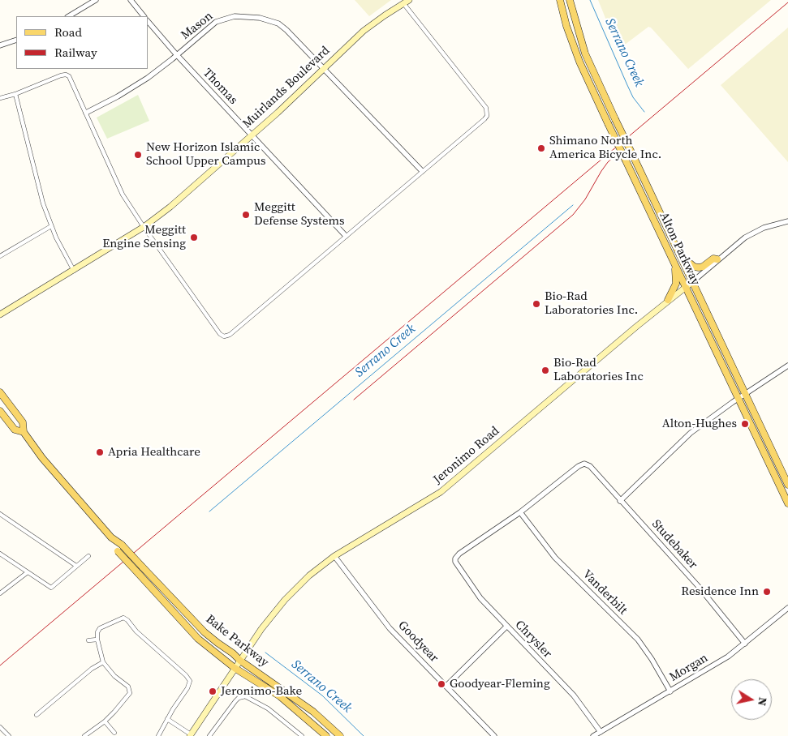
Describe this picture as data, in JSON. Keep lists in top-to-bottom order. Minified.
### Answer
{"streets":{"main road":["Muirlands Boulevard","Alton Parkway","Jeronimo Road","Bake Parkway"],"street":["Mason","Thomas","Studebaker","Vanderbilt","Chrysler","Goodyear","Morgan"]},"crossings":[["Mason","Thomas"],["Mason","Muirlands Boulevard"],["Thomas","Muirlands Boulevard"],["Alton Parkway","Jeronimo Road"],["Jeronimo Road","Bake Parkway"],["Jeronimo Road","Goodyear"],["Studebaker","Vanderbilt"],["Studebaker","Chrysler"],["Studebaker","Morgan"],["Vanderbilt","Chrysler"],["Vanderbilt","Morgan"],["Chrysler","Morgan"]],"water":["Serrano Creek"],"places":["Shimano North America Bicycle Inc.","New Horizon Islamic School Upper Campus","Meggitt Defense Systems","Meggitt Engine Sensing","Bio-Rad Laboratories Inc.","Bio-Rad Laboratories Inc","Alton-Hughes","Apria Healthcare","Residence Inn","Goodyear-Fleming","Jeronimo-Bake"],"legend":["Road","Railway"],"north":"right"}
